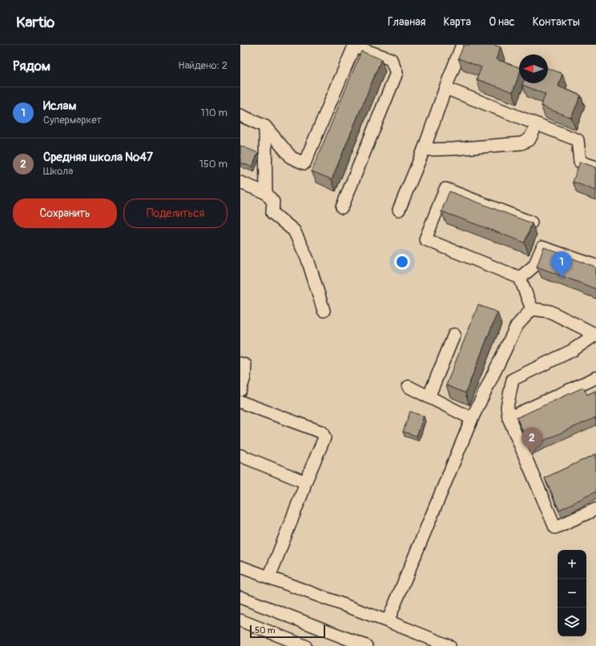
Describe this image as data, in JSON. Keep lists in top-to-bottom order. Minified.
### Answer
{"scale_bar":"50 m","north":"left","page":{"header":"Kartio","nav":["Главная","Карта","О нас","Контакты"],"heading":["Рядом","Найдено: 2"],"list":[{"mark":"1","name":"Ислам","note":"Супермаркет","value":"110 m"},{"mark":"2","name":"Средняя школа №47","note":"Школа","value":"150 m"}],"buttons":["Сохранить","Поделиться"],"pins":["1","2"],"map_buttons":["+","−"],"scale":"50 m"}}
